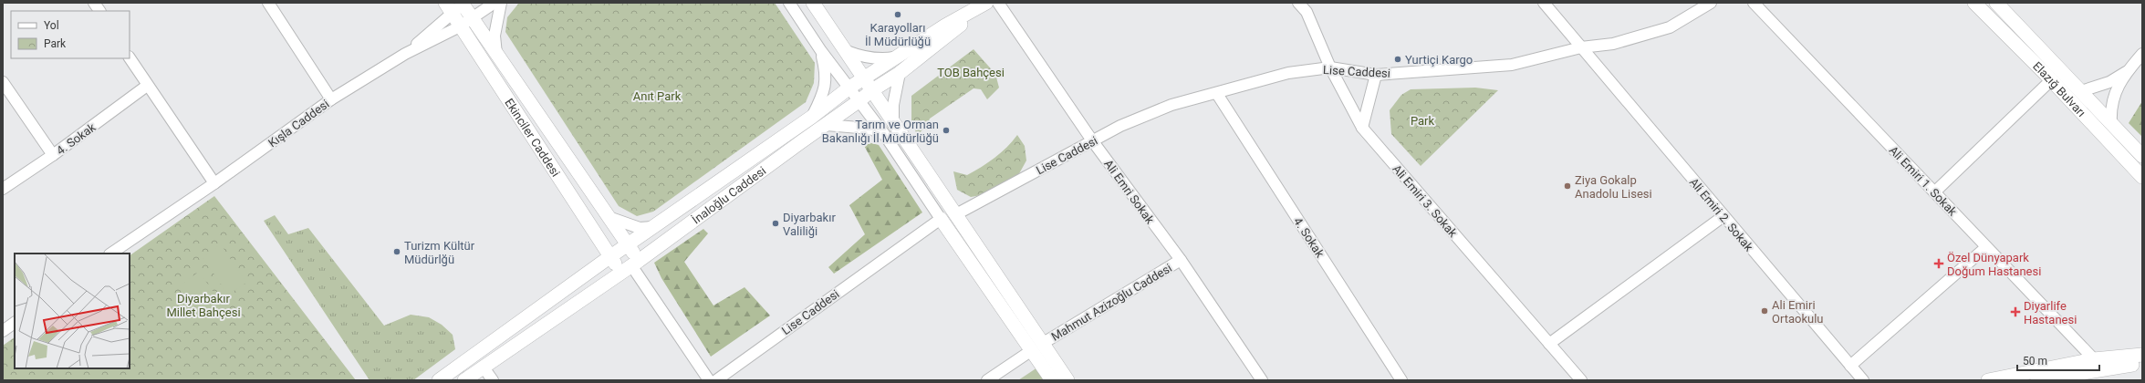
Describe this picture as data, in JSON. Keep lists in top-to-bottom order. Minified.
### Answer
{"streets":{"main road":["Elazığ Bulvarı","Ekinciler Caddesi","İnaloğlu Caddesi"],"street":["Lise Caddesi","Kışla Caddesi","4. Sokak","Ali Emiri 1. Sokak","Ali Emri Sokak","Ali Emiri 3. Sokak","Ali Emiri 2. Sokak","Mahmut Azizoğlu Caddesi"]},"crossings":[["Lise Caddesi","4. Sokak"],["Lise Caddesi","Ali Emri Sokak"],["Lise Caddesi","Ali Emiri 3. Sokak"],["Lise Caddesi","Ali Emiri 2. Sokak"],["Kışla Caddesi","Ekinciler Caddesi"],["Ekinciler Caddesi","İnaloğlu Caddesi"],["Ali Emri Sokak","Mahmut Azizoğlu Caddesi"]],"parks":["TOB Bahçesi","Anıt Park","Park","Diyarbakır Millet Bahçesi"],"places":{"other":["Karayolları İl Müdürlüğü","Yurtiçi Kargo","Tarım ve Orman Bakanlığı İl Müdürlüğü","Ziya Gokalp Anadolu Lisesi","Diyarbakır Valiliği","Turizm Kültür Müdürlğü","Ali Emiri Ortaokulu"],"health":["Özel Dünyapark Doğum Hastanesi","Diyarlife Hastanesi"]},"legend":["Yol","Park"],"scale_bar":"50 m"}
